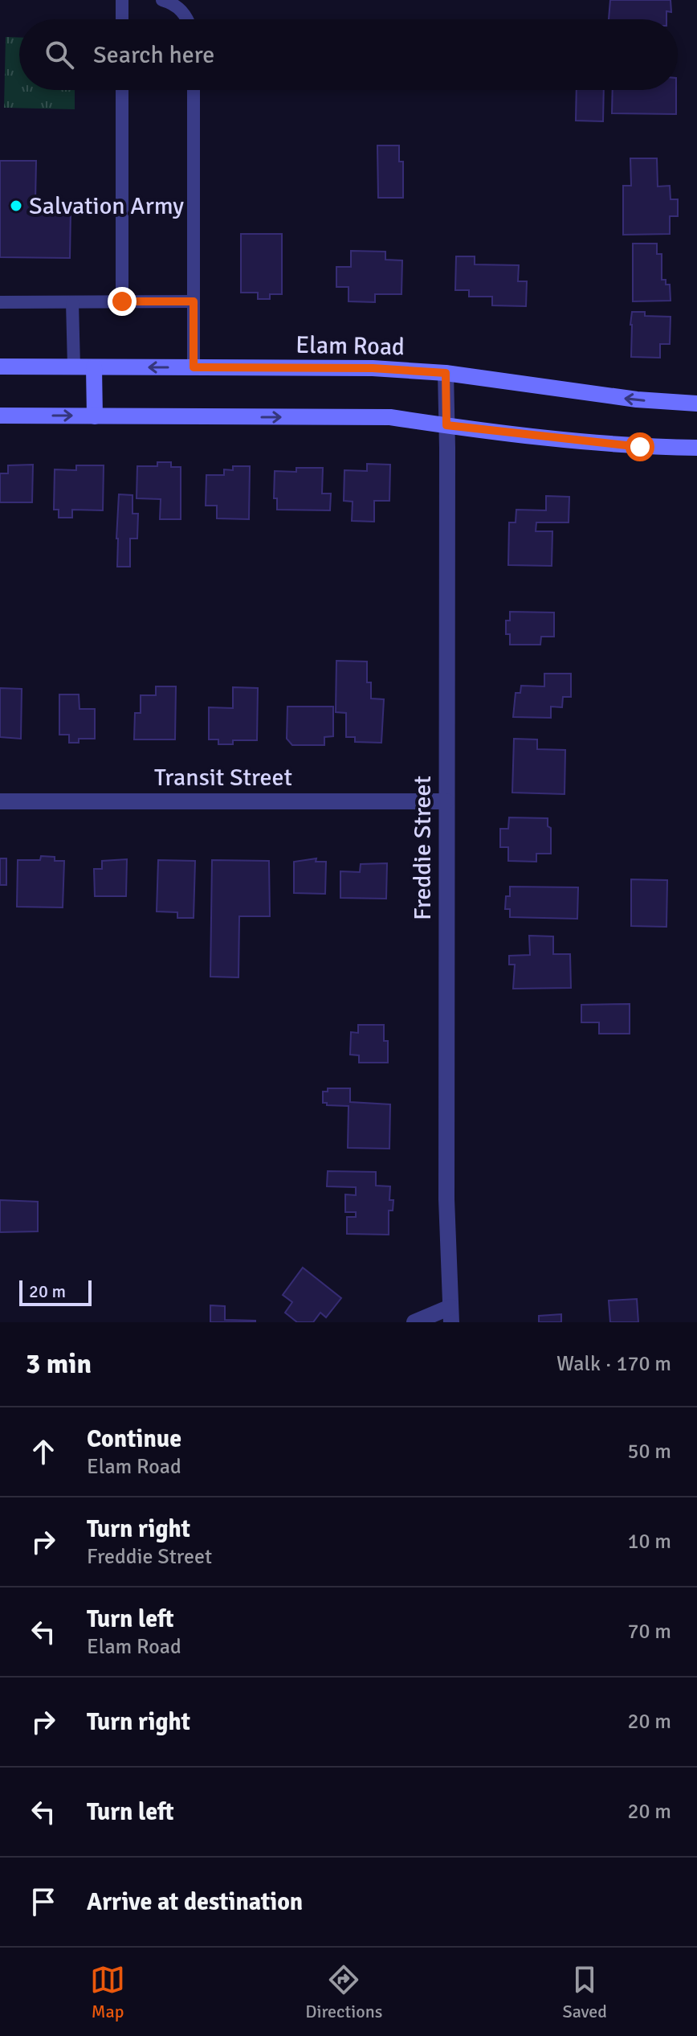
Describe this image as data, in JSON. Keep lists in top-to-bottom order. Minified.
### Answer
{"streets":{"main road":["Elam Road"],"street":["Transit Street","Freddie Street"]},"crossings":[["Elam Road","Freddie Street"],["Transit Street","Freddie Street"]],"places":["Salvation Army"],"scale_bar":"20 m","page":{"search":"Search here","scale":"20 m","heading":["3 min","Walk · 170 m"],"list":[["Continue","Elam Road","50 m"],["Turn right","Freddie Street","10 m"],["Turn left","Elam Road","70 m"],["Turn right","20 m"],["Turn left","20 m"],"Arrive at destination"],"nav":["Map","Directions","Saved"]}}
